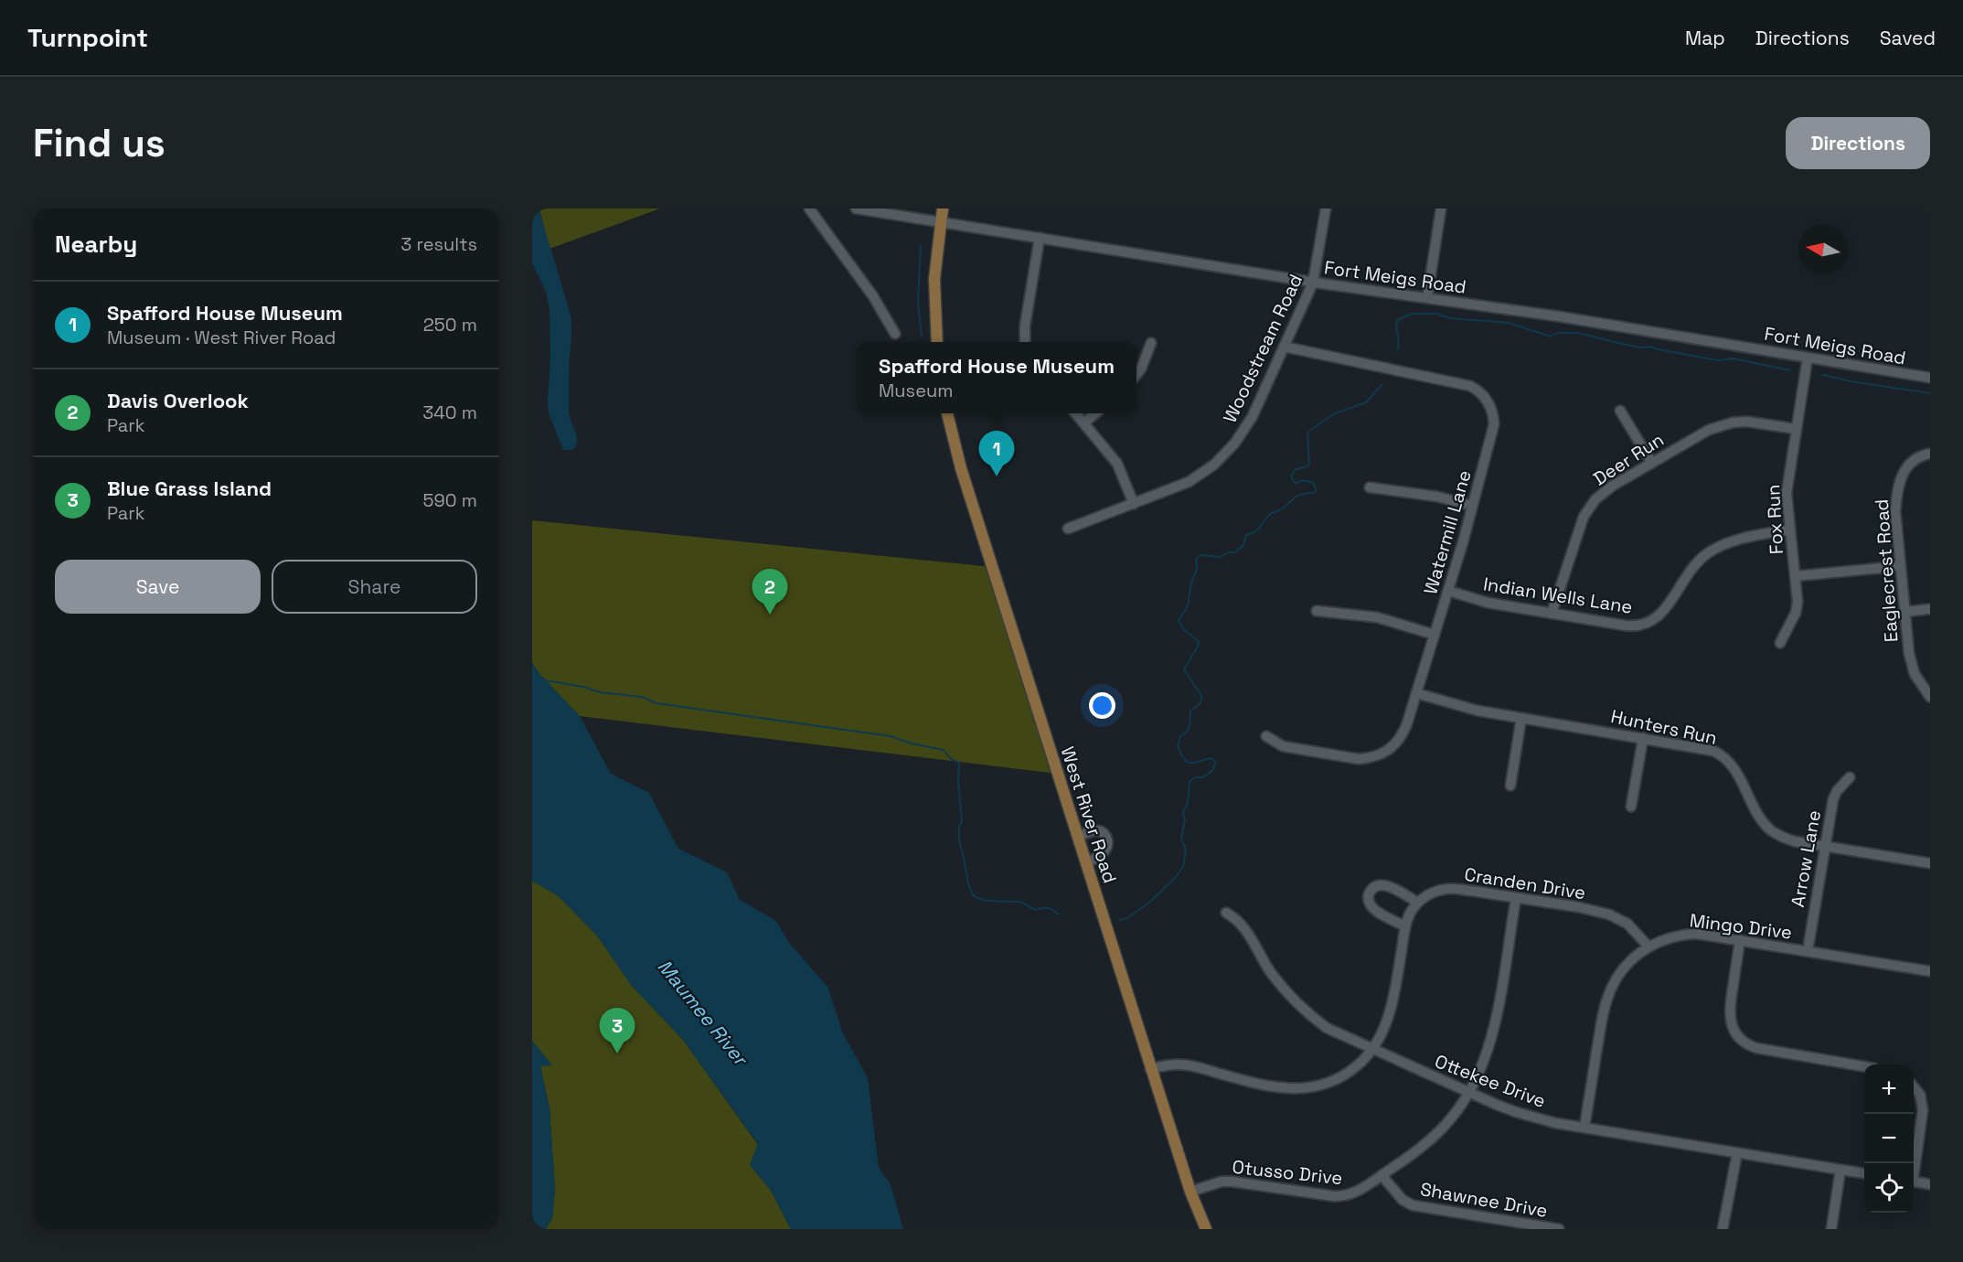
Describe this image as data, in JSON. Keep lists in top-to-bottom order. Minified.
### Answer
{"streets":{"main road":["West River Road"],"street":["Fort Meigs Road","Woodstream Road","Deer Run","Fox Run","Watermill Lane","Eaglecrest Road","Indian Wells Lane","Hunters Run","Arrow Lane","Cranden Drive","Mingo Drive","Ottekee Drive","Otusso Drive","Shawnee Drive"]},"crossings":[["Fort Meigs Road","Woodstream Road"],["Fort Meigs Road","Fox Run"],["Woodstream Road","Watermill Lane"],["Deer Run","Fox Run"],["Deer Run","Indian Wells Lane"],["Fox Run","Indian Wells Lane"],["Watermill Lane","Indian Wells Lane"],["Watermill Lane","Hunters Run"],["Hunters Run","Arrow Lane"],["West River Road","Otusso Drive"],["Arrow Lane","Mingo Drive"],["Cranden Drive","Mingo Drive"],["Cranden Drive","Otusso Drive"],["Mingo Drive","Ottekee Drive"],["Ottekee Drive","Otusso Drive"],["Otusso Drive","Shawnee Drive"]],"water":["Maumee River"],"north":"left","page":{"header":"Turnpoint","nav":["Map","Directions","Saved"],"buttons":["Directions",["Save","Share"]],"title":"Find us","heading":["Nearby","3 results"],"list":[{"mark":"1","name":"Spafford House Museum","note":"Museum · West River Road","value":"250 m"},{"mark":"2","name":"Davis Overlook","note":"Park","value":"340 m"},{"mark":"3","name":"Blue Grass Island","note":"Park","value":"590 m"}],"popup":["Spafford House Museum","Museum"],"pins":["1","2","3"],"map_buttons":["+","−"]}}
